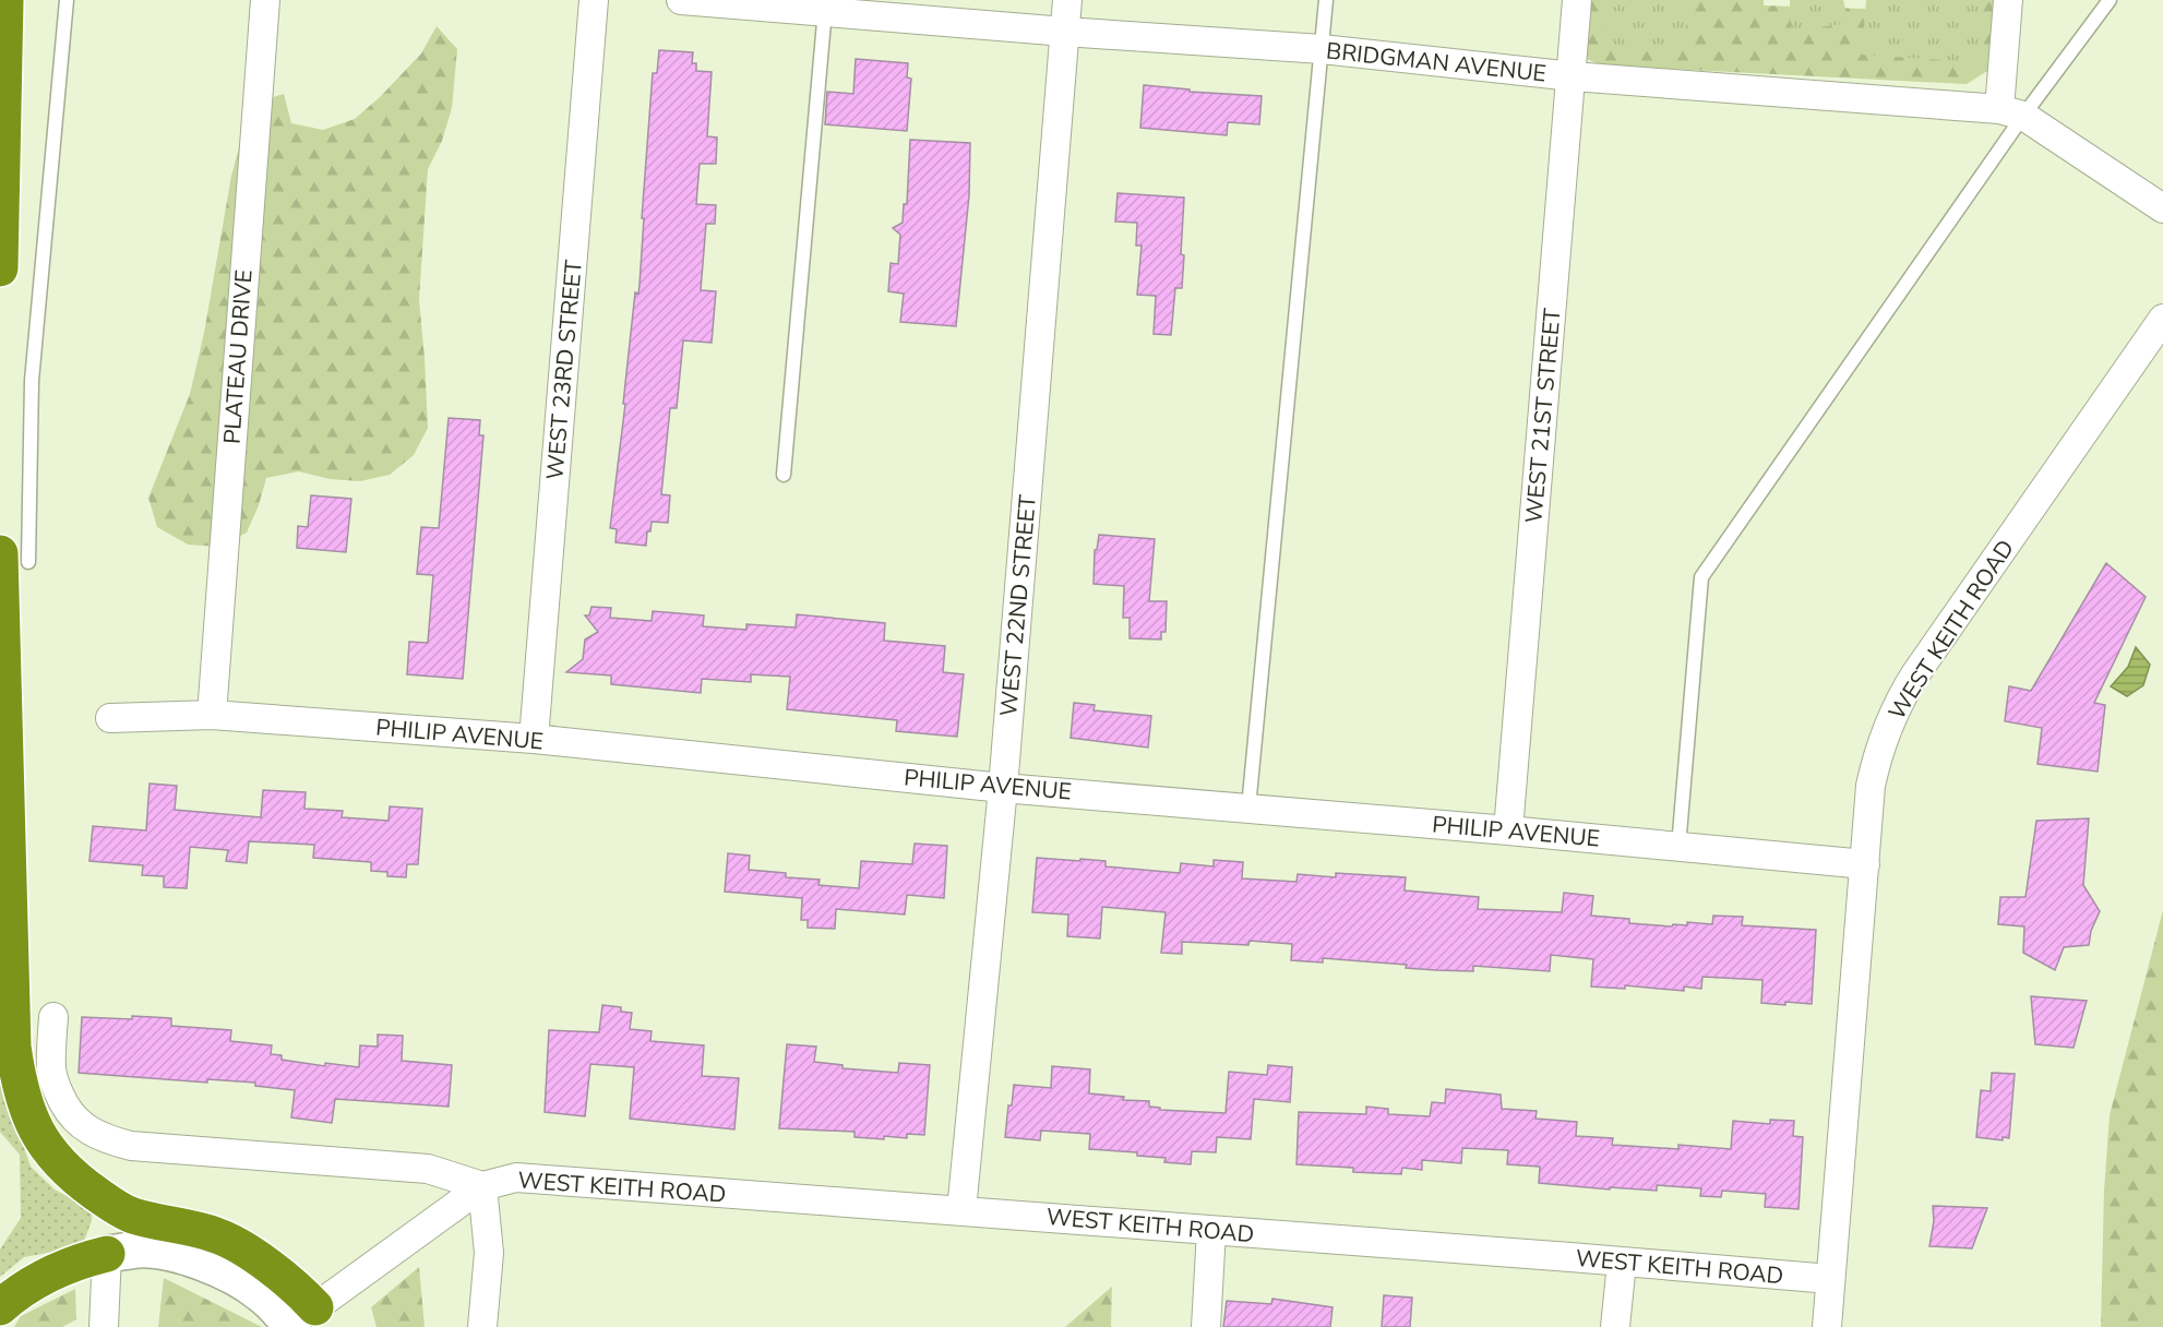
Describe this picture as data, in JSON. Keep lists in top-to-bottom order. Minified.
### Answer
{"streets":{"street":["BRIDGMAN AVENUE","PLATEAU DRIVE","WEST 23RD STREET","WEST 21ST STREET","WEST 22ND STREET","WEST KEITH ROAD","PHILIP AVENUE"]},"crossings":[["BRIDGMAN AVENUE","WEST 21ST STREET"],["BRIDGMAN AVENUE","WEST 22ND STREET"],["PLATEAU DRIVE","PHILIP AVENUE"],["WEST 23RD STREET","PHILIP AVENUE"],["WEST 21ST STREET","PHILIP AVENUE"],["WEST 22ND STREET","WEST KEITH ROAD"],["WEST 22ND STREET","PHILIP AVENUE"],["WEST KEITH ROAD","PHILIP AVENUE"]]}
